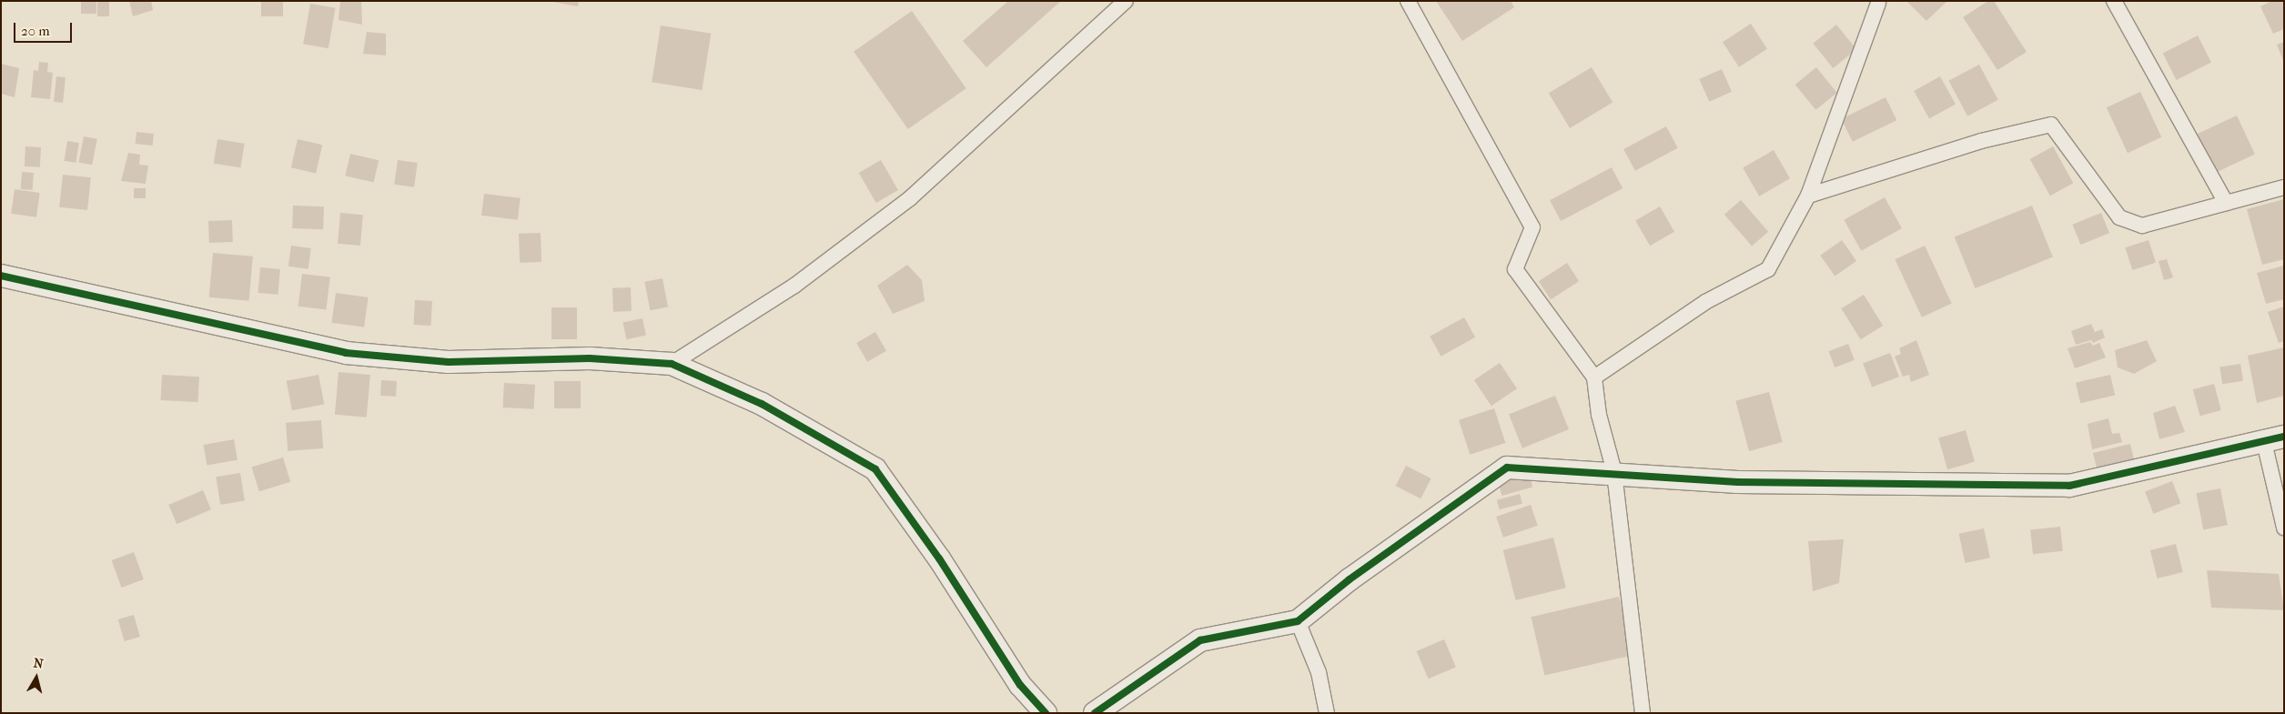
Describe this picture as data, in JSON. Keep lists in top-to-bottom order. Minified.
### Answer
{"scale_bar":"20 m","north":"top"}
